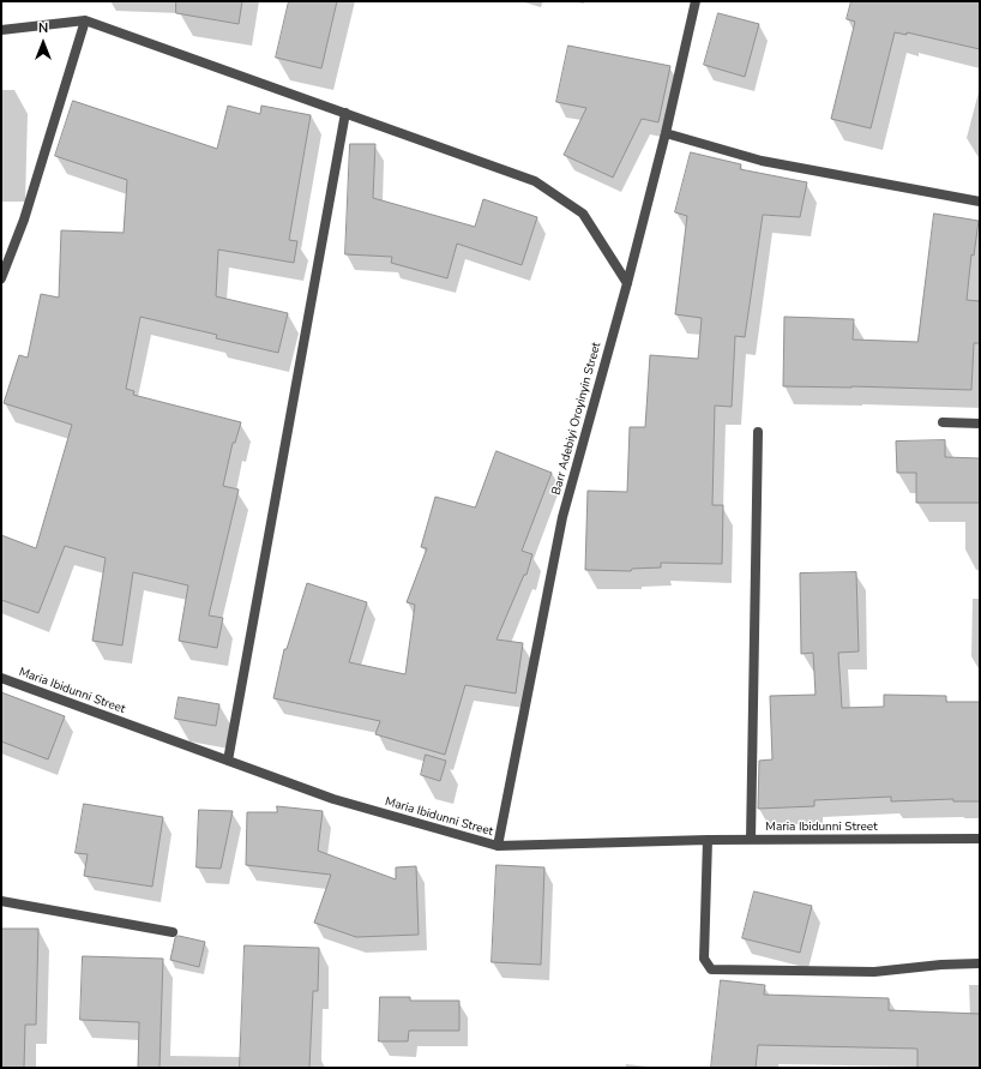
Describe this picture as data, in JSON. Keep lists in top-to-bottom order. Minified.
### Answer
{"streets":{"street":["Barr Adebiyi Oroyinyin Street","Maria Ibidunni Street"]},"crossings":[["Barr Adebiyi Oroyinyin Street","Maria Ibidunni Street"]],"north":"top"}
